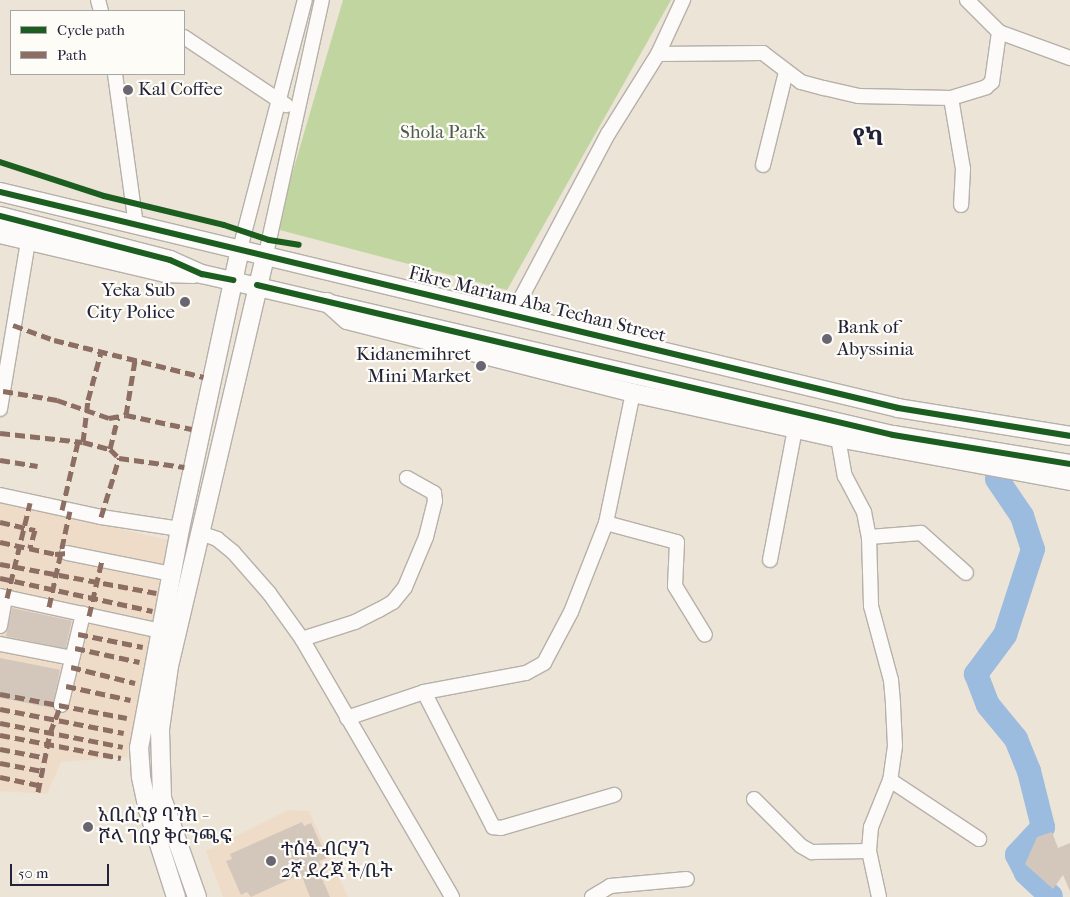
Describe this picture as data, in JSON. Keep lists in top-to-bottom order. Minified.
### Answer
{"streets":{"main road":["Fikre Mariam Aba Techan Street"]},"districts":["የካ"],"parks":["Shola Park"],"places":["Kal Coffee","Yeka Sub City Police","Bank of Abyssinia","Kidanemihret Mini Market","አቢሲንያ ባንክ - ሾላ ገበያ ቅርንጫፍ","ተስፋ ብርሃን 2ኛ ደረጃ ት/ቤት"],"legend":["Cycle path","Path"],"scale_bar":"50 m"}
